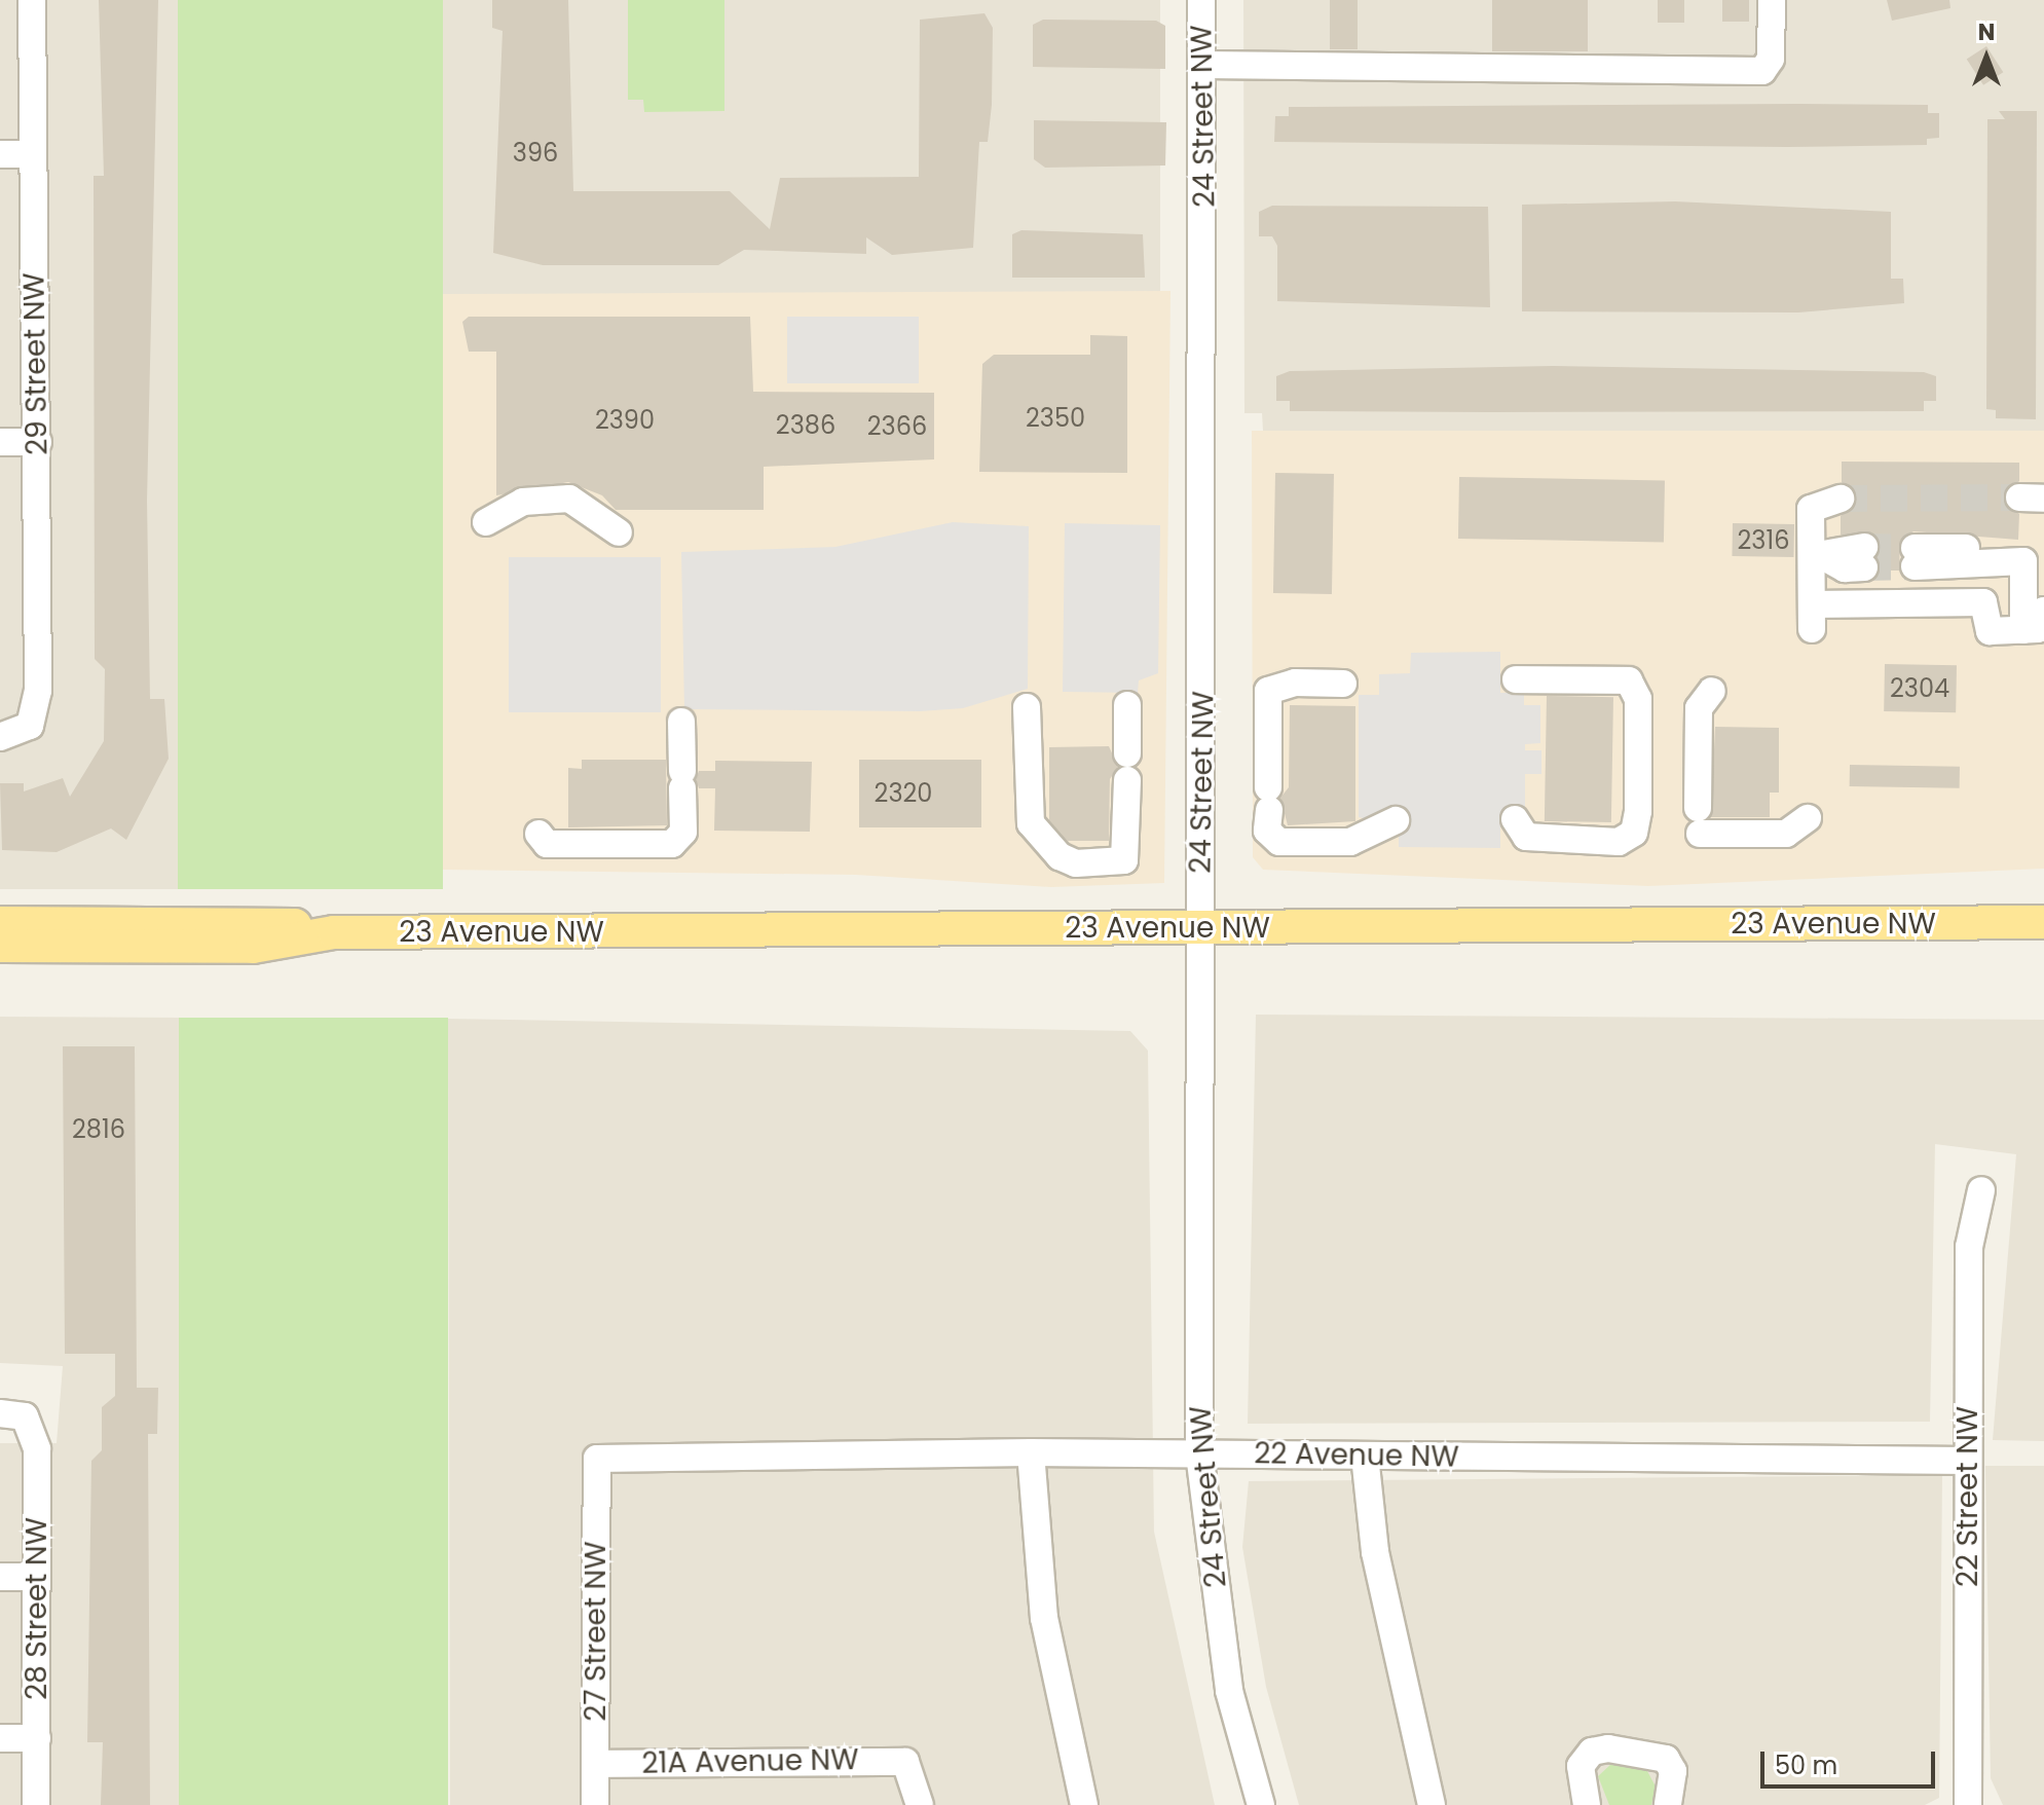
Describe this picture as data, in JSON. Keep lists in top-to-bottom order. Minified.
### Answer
{"streets":{"main road":["23 Avenue NW"],"street":["24 Street NW","29 Street NW","22 Avenue NW","22 Street NW","28 Street NW","27 Street NW","21A Avenue NW"]},"crossings":[["24 Street NW","23 Avenue NW"],["24 Street NW","22 Avenue NW"],["22 Avenue NW","22 Street NW"],["22 Avenue NW","27 Street NW"],["27 Street NW","21A Avenue NW"]],"house_numbers":["396","2350","2390","2386","2366","2316","2304","2320","2816"],"scale_bar":"50 m","north":"top"}
